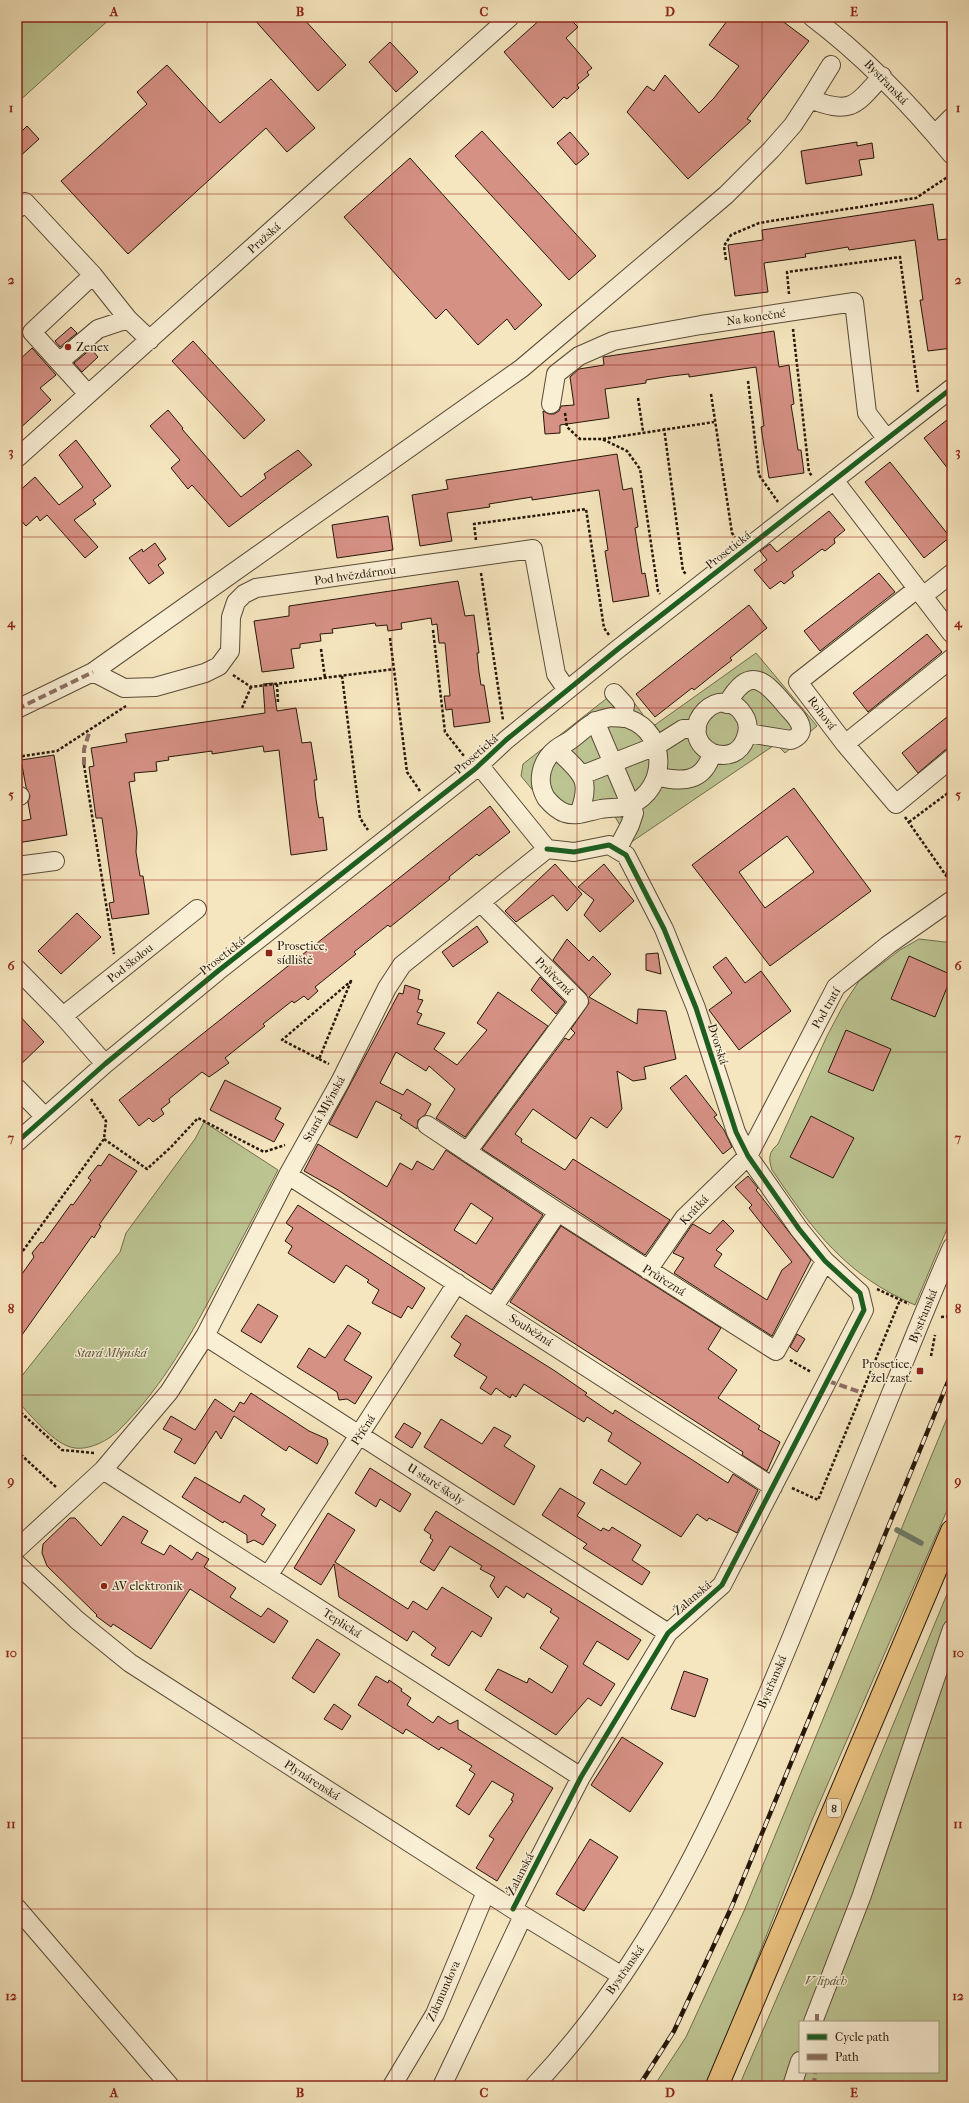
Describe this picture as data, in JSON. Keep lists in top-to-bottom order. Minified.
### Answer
{"streets":{"main road":["8"],"street":["Bystřanská","Pražská","Na konečné","Prosetická","Pod hvězdárnou","Rohová","Pod školou","Průřezná","Pod tratí","Dvorská","Stará Mlýnská","Krátká","Souběžná","Příčná","U staré školy","Žalanská","Teplická","Plynárenská","Zikmundova"]},"crossings":[["Bystřanská","Plynárenská"],["Na konečné","Prosetická"],["Prosetická","Pod hvězdárnou"],["Průřezná","Dvorská"],["Průřezná","Stará Mlýnská"],["Průřezná","Krátká"],["Pod tratí","Dvorská"],["Pod tratí","Krátká"],["Dvorská","Krátká"],["Dvorská","Žalanská"],["Stará Mlýnská","Souběžná"],["Stará Mlýnská","U staré školy"],["Stará Mlýnská","Teplická"],["Souběžná","Příčná"],["Souběžná","Žalanská"],["Příčná","U staré školy"],["Příčná","Teplická"],["U staré školy","Žalanská"],["Žalanská","Teplická"],["Žalanská","Plynárenská"],["Plynárenská","Zikmundova"]],"parks":["Stará Mlýnská","V lipách"],"places":{"other":["Zenex","AV elektronik"],"transit":["Prosetice, sídliště","Prosetice, žel. zast."]},"legend":["Cycle path","Path"],"grid":{"columns":["A","B","C","D","E"],"rows":["1","2","3","4","5","6","7","8","9","10","11","12"]}}
